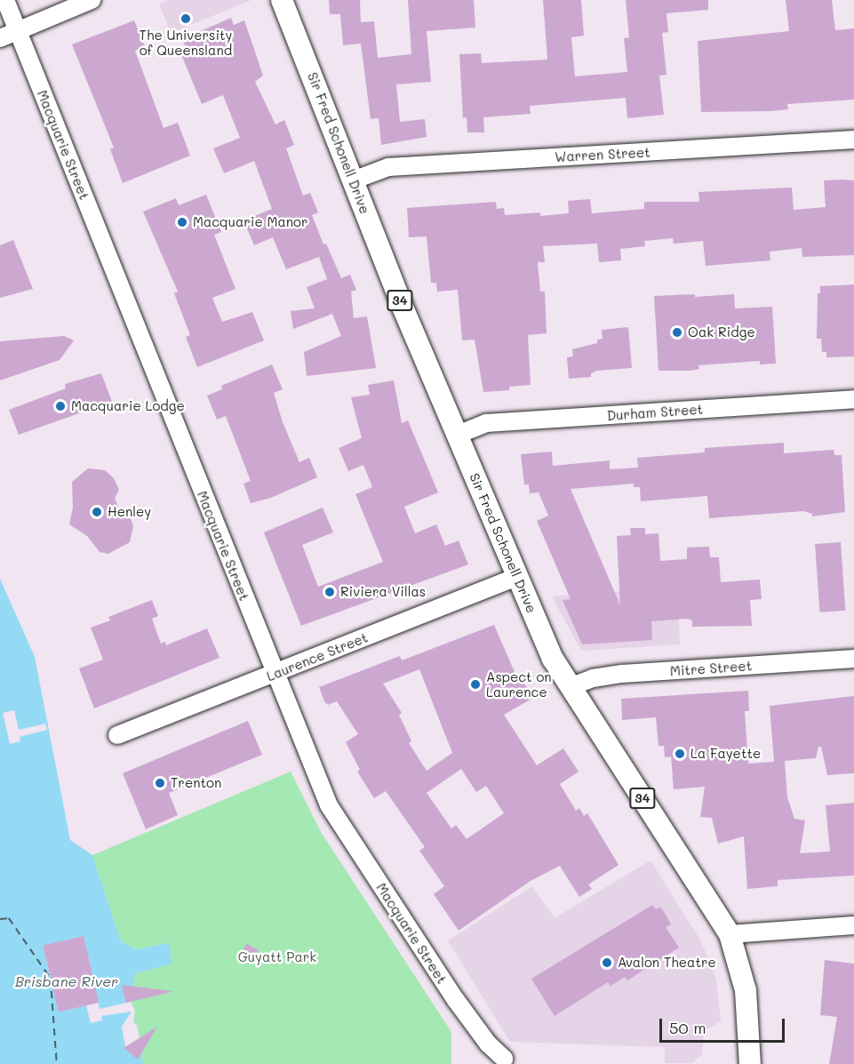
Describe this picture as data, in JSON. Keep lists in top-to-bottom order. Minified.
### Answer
{"streets":{"main road":["Sir Fred Schonell Drive","34"],"street":["Macquarie Street","Warren Street","Durham Street","Laurence Street","Mitre Street"]},"crossings":[["Sir Fred Schonell Drive","Warren Street"],["Sir Fred Schonell Drive","Durham Street"],["Sir Fred Schonell Drive","Laurence Street"],["Sir Fred Schonell Drive","Mitre Street"],["Macquarie Street","Laurence Street"]],"water":["Brisbane River"],"parks":["Guyatt Park"],"places":["The University of Queensland","Macquarie Manor","Oak Ridge","Macquarie Lodge","Henley","Riviera Villas","Aspect on Laurence","La Fayette","Trenton","Avalon Theatre"],"scale_bar":"50 m"}
